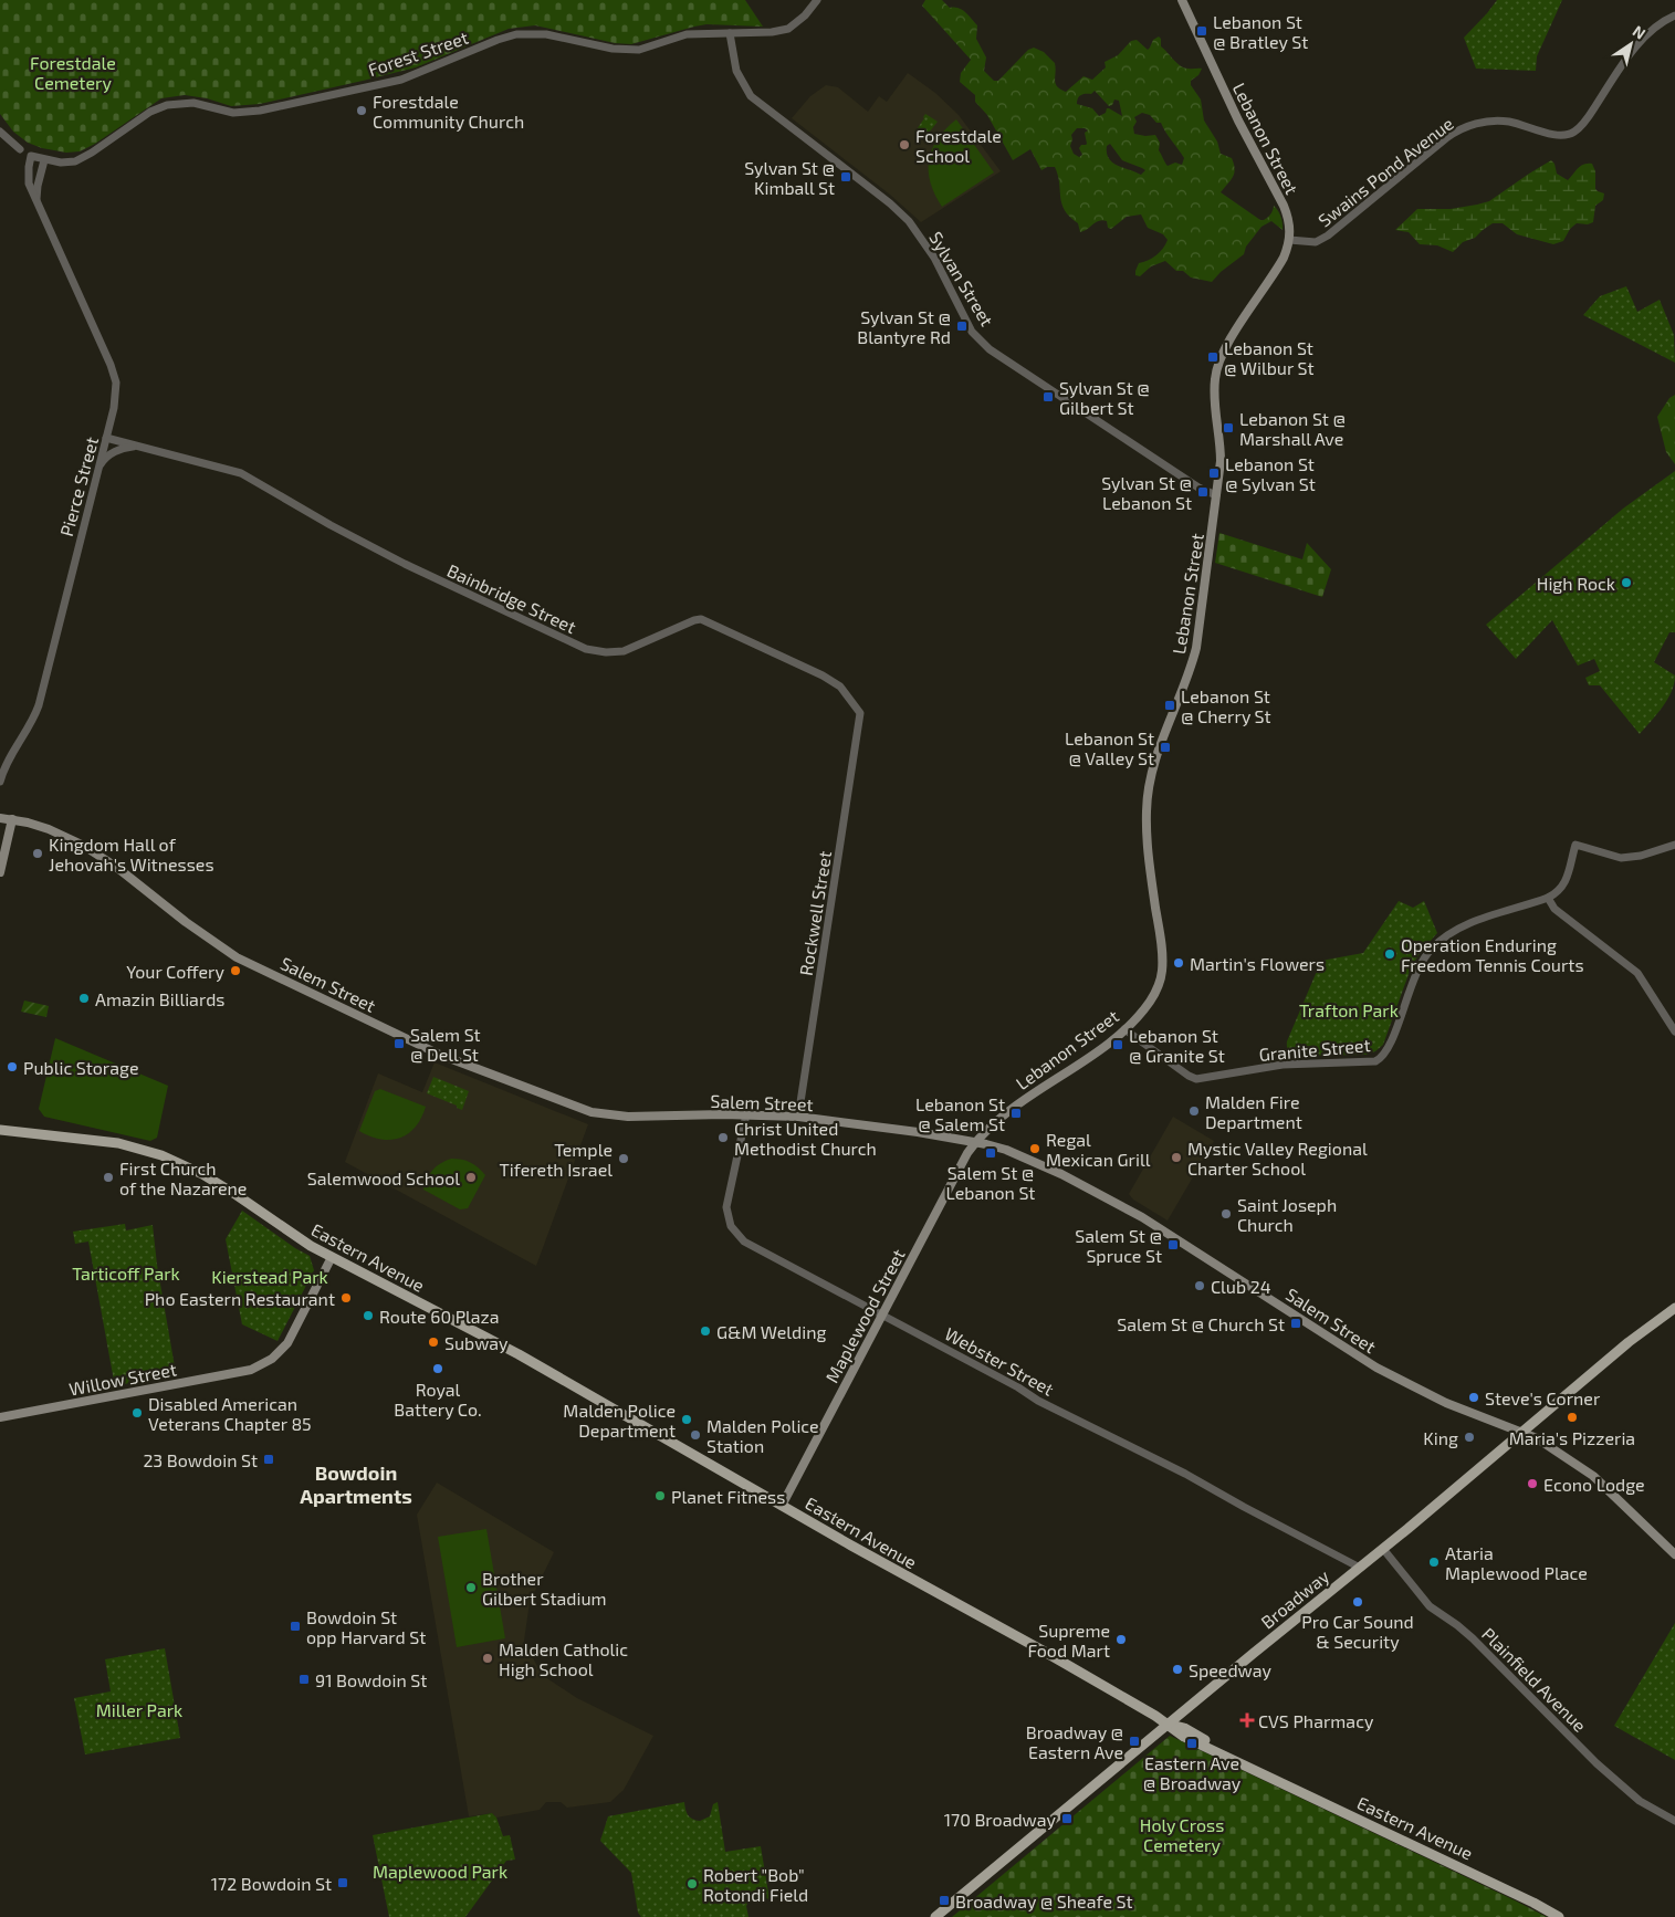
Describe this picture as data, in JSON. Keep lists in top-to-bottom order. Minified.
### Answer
{"streets":{"main road":["Lebanon Street","Salem Street","Eastern Avenue","Maplewood Street","Willow Street","Broadway"],"street":["Forest Street","Swains Pond Avenue","Sylvan Street","Pierce Street","Bainbridge Street","Rockwell Street","Granite Street","Webster Street","Plainfield Avenue"]},"crossings":[["Forest Street","Sylvan Street"],["Forest Street","Pierce Street"],["Lebanon Street","Swains Pond Avenue"],["Lebanon Street","Sylvan Street"],["Lebanon Street","Salem Street"],["Lebanon Street","Granite Street"],["Lebanon Street","Maplewood Street"],["Pierce Street","Bainbridge Street"],["Bainbridge Street","Rockwell Street"],["Rockwell Street","Salem Street"],["Salem Street","Maplewood Street"],["Salem Street","Webster Street"],["Salem Street","Broadway"],["Eastern Avenue","Maplewood Street"],["Eastern Avenue","Willow Street"],["Eastern Avenue","Broadway"],["Maplewood Street","Webster Street"],["Webster Street","Broadway"],["Broadway","Plainfield Avenue"]],"districts":["Bowdoin Apartments"],"parks":["Forestdale Cemetery","Trafton Park","Tarticoff Park","Kierstead Park","Miller Park","Holy Cross Cemetery","Maplewood Park"],"places":{"transit":["Lebanon St @ Bratley St","Sylvan St @ Kimball St","Sylvan St @ Blantyre Rd","Lebanon St @ Wilbur St","Sylvan St @ Gilbert St","Lebanon St @ Marshall Ave","Lebanon St @ Sylvan St","Sylvan St @ Lebanon St","Lebanon St @ Cherry St","Lebanon St @ Valley St","Salem St @ Dell St","Lebanon St @ Granite St","Lebanon St @ Salem St","Salem St @ Lebanon St","Salem St @ Spruce St","Salem St @ Church St","23 Bowdoin St","Bowdoin St opp Harvard St","91 Bowdoin St","Broadway @ Eastern Ave","Eastern Ave @ Broadway","170 Broadway","172 Bowdoin St","Broadway @ Sheafe St"],"other":["Forestdale Community Church","Forestdale School","High Rock","Kingdom Hall of Jehovah's Witnesses","Operation Enduring Freedom Tennis Courts","Martin's Flowers","Your Coffery","Amazin Billiards","Public Storage","Malden Fire Department","Christ United Methodist Church","Regal Mexican Grill","Mystic Valley Regional Charter School","Temple Tifereth Israel","First Church of the Nazarene","Salemwood School","Saint Joseph Church","Club 24","Pho Eastern Restaurant","Route 60 Plaza","G&M Welding","Subway","Royal Battery Co.","Steve's Corner","Disabled American Veterans Chapter 85","Maria's Pizzeria","Malden Police Department","Malden Police Station","King","Econo Lodge","Planet Fitness","Ataria Maplewood Place","Brother Gilbert Stadium","Pro Car Sound & Security","Supreme Food Mart","Malden Catholic High School","Speedway","Robert \"Bob\" Rotondi Field"],"health":["CVS Pharmacy"]},"north":"top right"}
